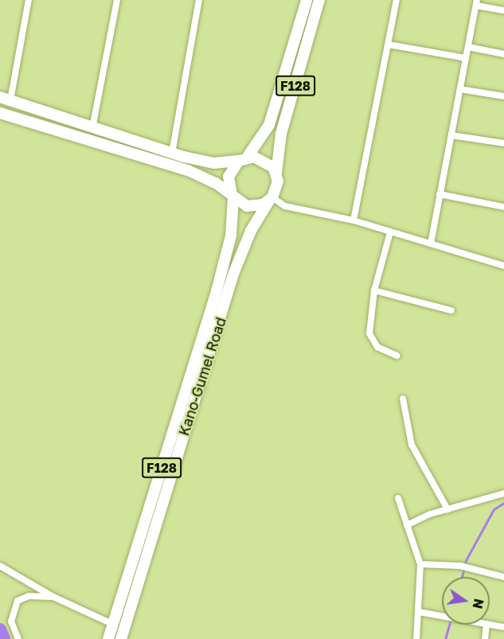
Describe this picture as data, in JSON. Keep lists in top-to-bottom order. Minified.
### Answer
{"streets":{"main road":["F128","Kano-Gumel Road"]},"crossings":[["F128","Kano-Gumel Road"]],"north":"right"}
